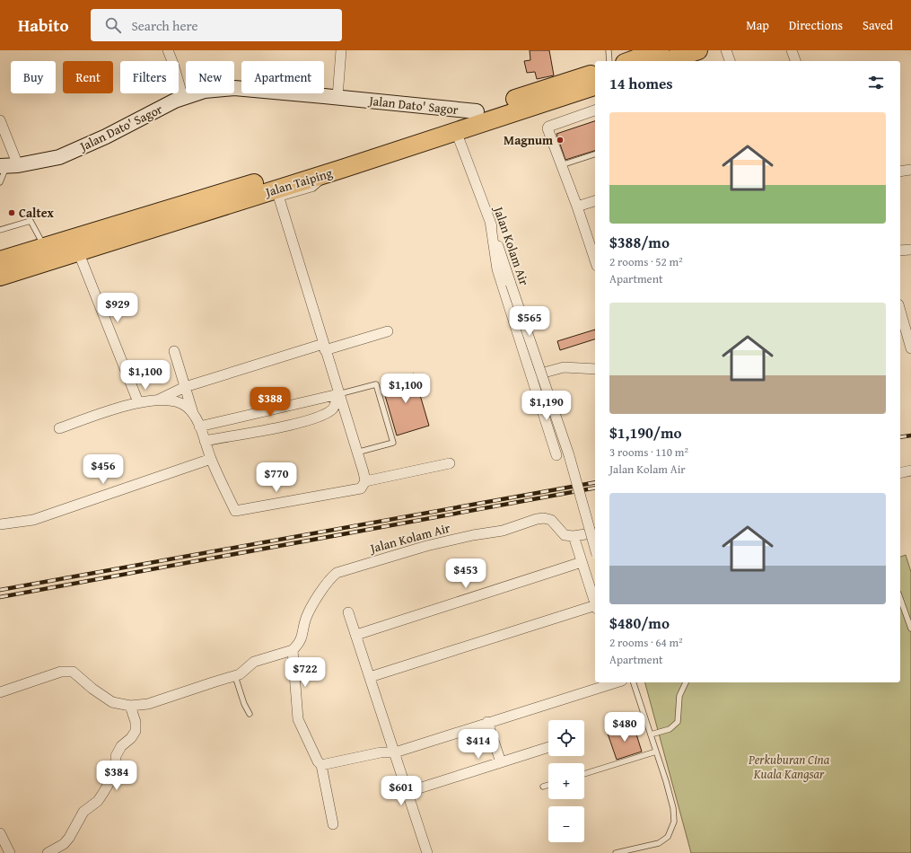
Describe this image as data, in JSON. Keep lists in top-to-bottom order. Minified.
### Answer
{"streets":{"highway":["Jalan Taiping"],"main road":["Jalan Dato' Sagor"],"street":["Jalan Kolam Air"]},"crossings":[["Jalan Dato' Sagor","Jalan Taiping"],["Jalan Taiping","Jalan Kolam Air"]],"parks":["Perkuburan Cina Kuala Kangsar"],"places":["Magnum","Caltex"],"page":{"header":"Habito","search":"Search here","nav":["Map","Directions","Saved"],"chip":["Buy","Rent","Filters","New","Apartment"],"heading":"14 homes","list":[{"name":"$388/mo","note":"2 rooms · 52 m² · Apartment"},{"name":"$1,190/mo","note":"3 rooms · 110 m² · Jalan Kolam Air"},{"name":"$480/mo","note":"2 rooms · 64 m² · Apartment"}],"price":["$929","$565","$1,100","$1,100","$388","$1,190","$456","$770","$453","$722","$480","$414","$384","$601"],"map_buttons":["+","−"]}}
